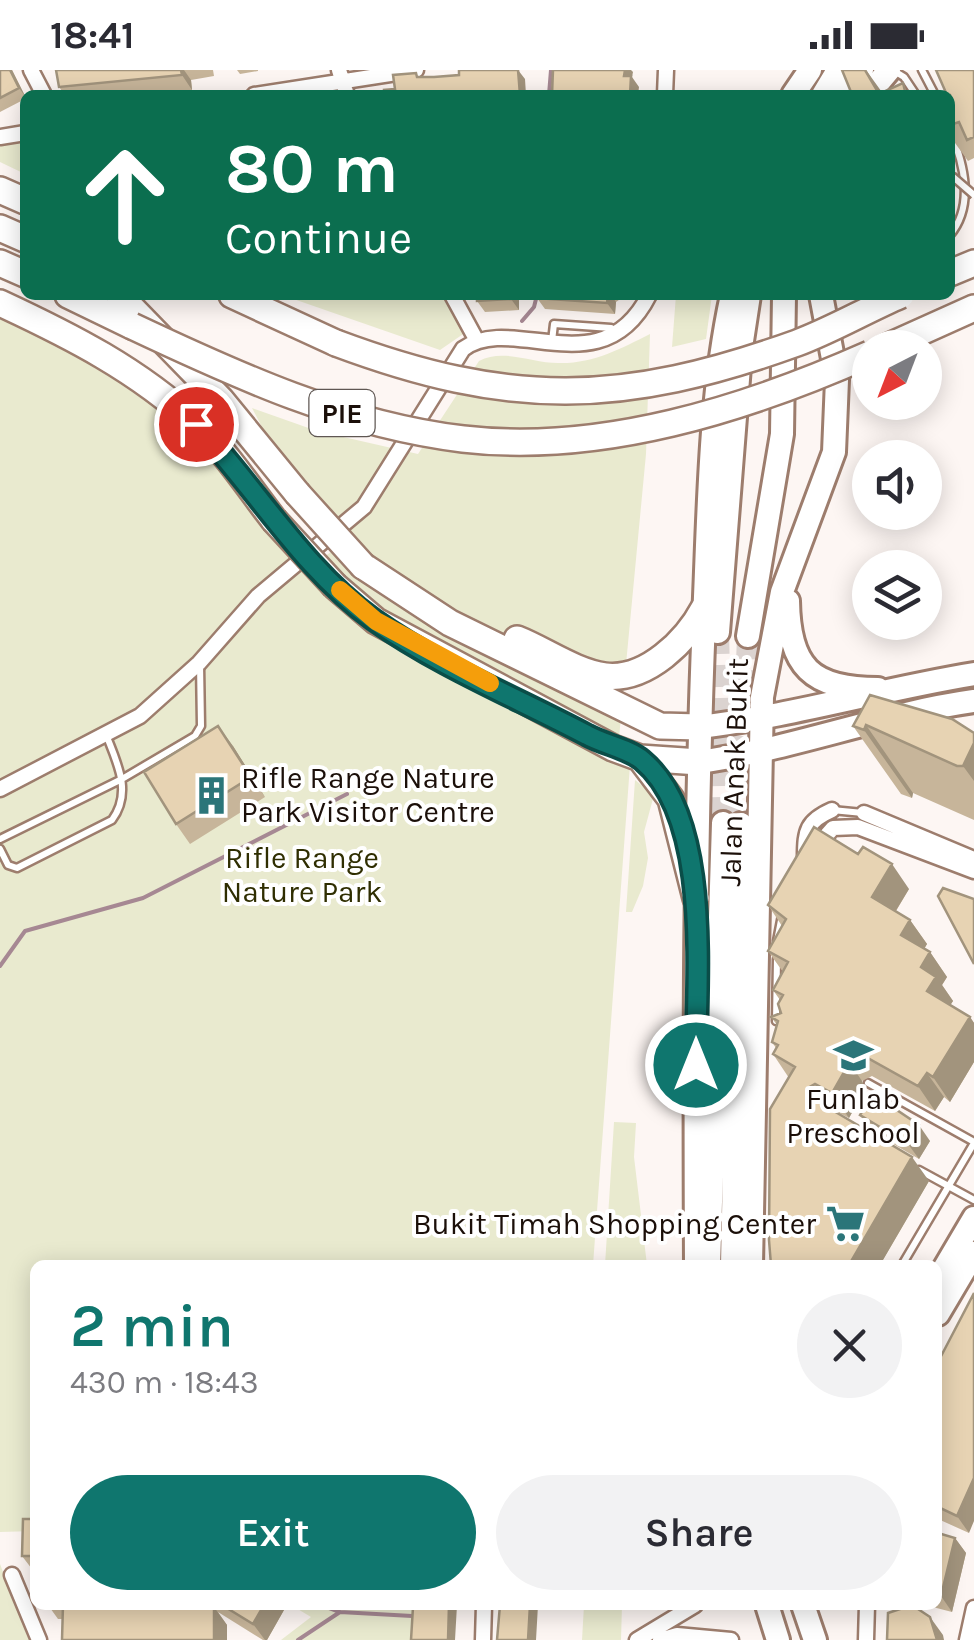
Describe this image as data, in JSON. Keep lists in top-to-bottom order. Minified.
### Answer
{"streets":{"highway":["PIE"],"main road":["Jalan Anak Bukit"]},"parks":["Rifle Range Nature Park"],"places":{"building":["Rifle Range Nature Park Visitor Centre"],"school or university":["Funlab Preschool"],"supermarket":["Bukit Timah Shopping Center"]},"north":"bottom left","page":{"status":"18:41","turn":["80 m","Continue"],"heading":["2 min","430 m · 18:43"],"buttons":["Exit","Share"]}}
